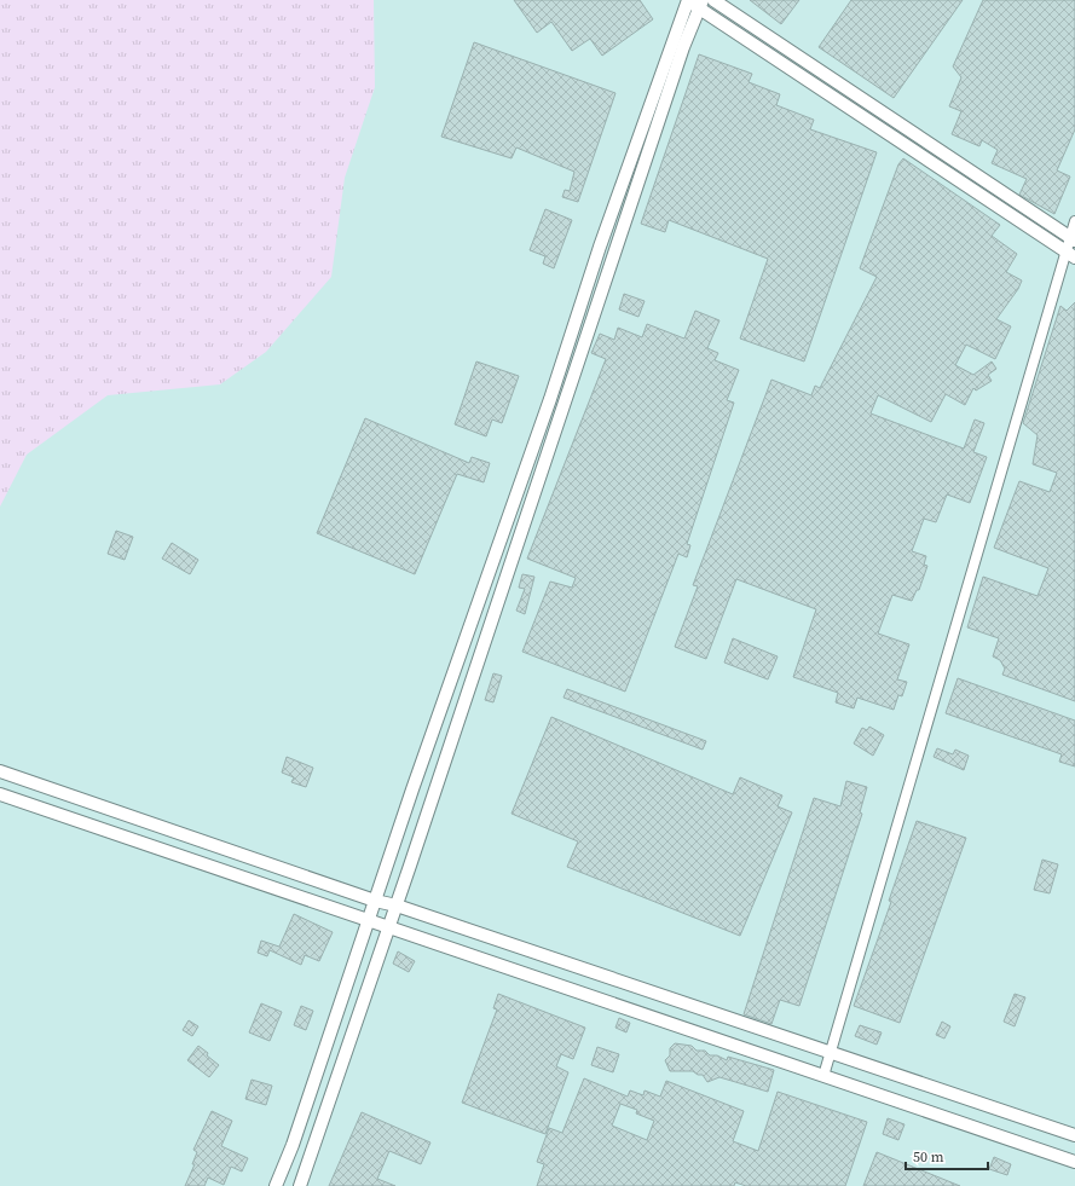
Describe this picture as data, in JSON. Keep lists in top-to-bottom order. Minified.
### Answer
{"scale_bar":"50 m"}
